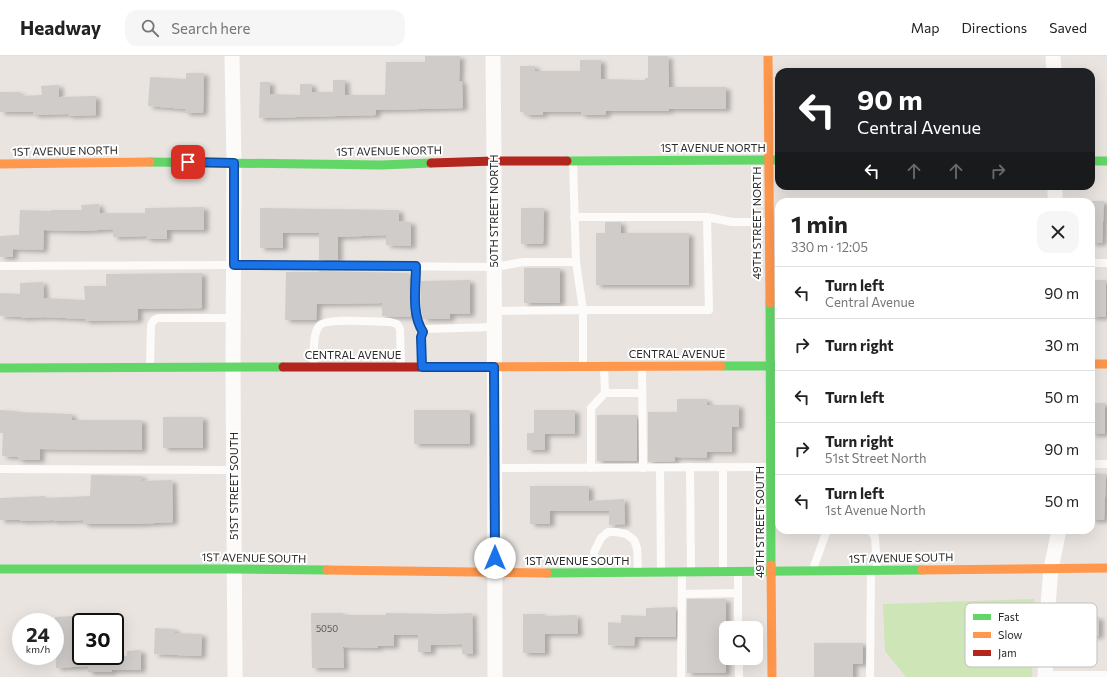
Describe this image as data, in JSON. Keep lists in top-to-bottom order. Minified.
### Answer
{"streets":{"main road":["1ST AVENUE NORTH","49TH STREET NORTH","CENTRAL AVENUE","49TH STREET SOUTH","1ST AVENUE SOUTH"],"street":["50TH STREET NORTH","51ST STREET SOUTH"]},"crossings":[["1ST AVENUE NORTH","50TH STREET NORTH"],["1ST AVENUE NORTH","49TH STREET NORTH"],["1ST AVENUE NORTH","51ST STREET SOUTH"],["50TH STREET NORTH","CENTRAL AVENUE"],["50TH STREET NORTH","1ST AVENUE SOUTH"],["49TH STREET NORTH","CENTRAL AVENUE"],["49TH STREET NORTH","49TH STREET SOUTH"],["CENTRAL AVENUE","51ST STREET SOUTH"],["CENTRAL AVENUE","49TH STREET SOUTH"],["51ST STREET SOUTH","1ST AVENUE SOUTH"],["49TH STREET SOUTH","1ST AVENUE SOUTH"]],"house_numbers":["5050"],"legend":["Fast","Slow","Jam"],"page":{"header":"Headway","search":"Search here","nav":["Map","Directions","Saved"],"turn":["90 m","Central Avenue"],"heading":["1 min","330 m · 12:05"],"list":[{"name":"Turn left","note":"Central Avenue","value":"90 m"},{"name":"Turn right","value":"30 m"},{"name":"Turn left","value":"50 m"},{"name":"Turn right","note":"51st Street North","value":"90 m"},{"name":"Turn left","note":"1st Avenue North","value":"50 m"}],"speed":"24 km/h","limit":"30"}}
